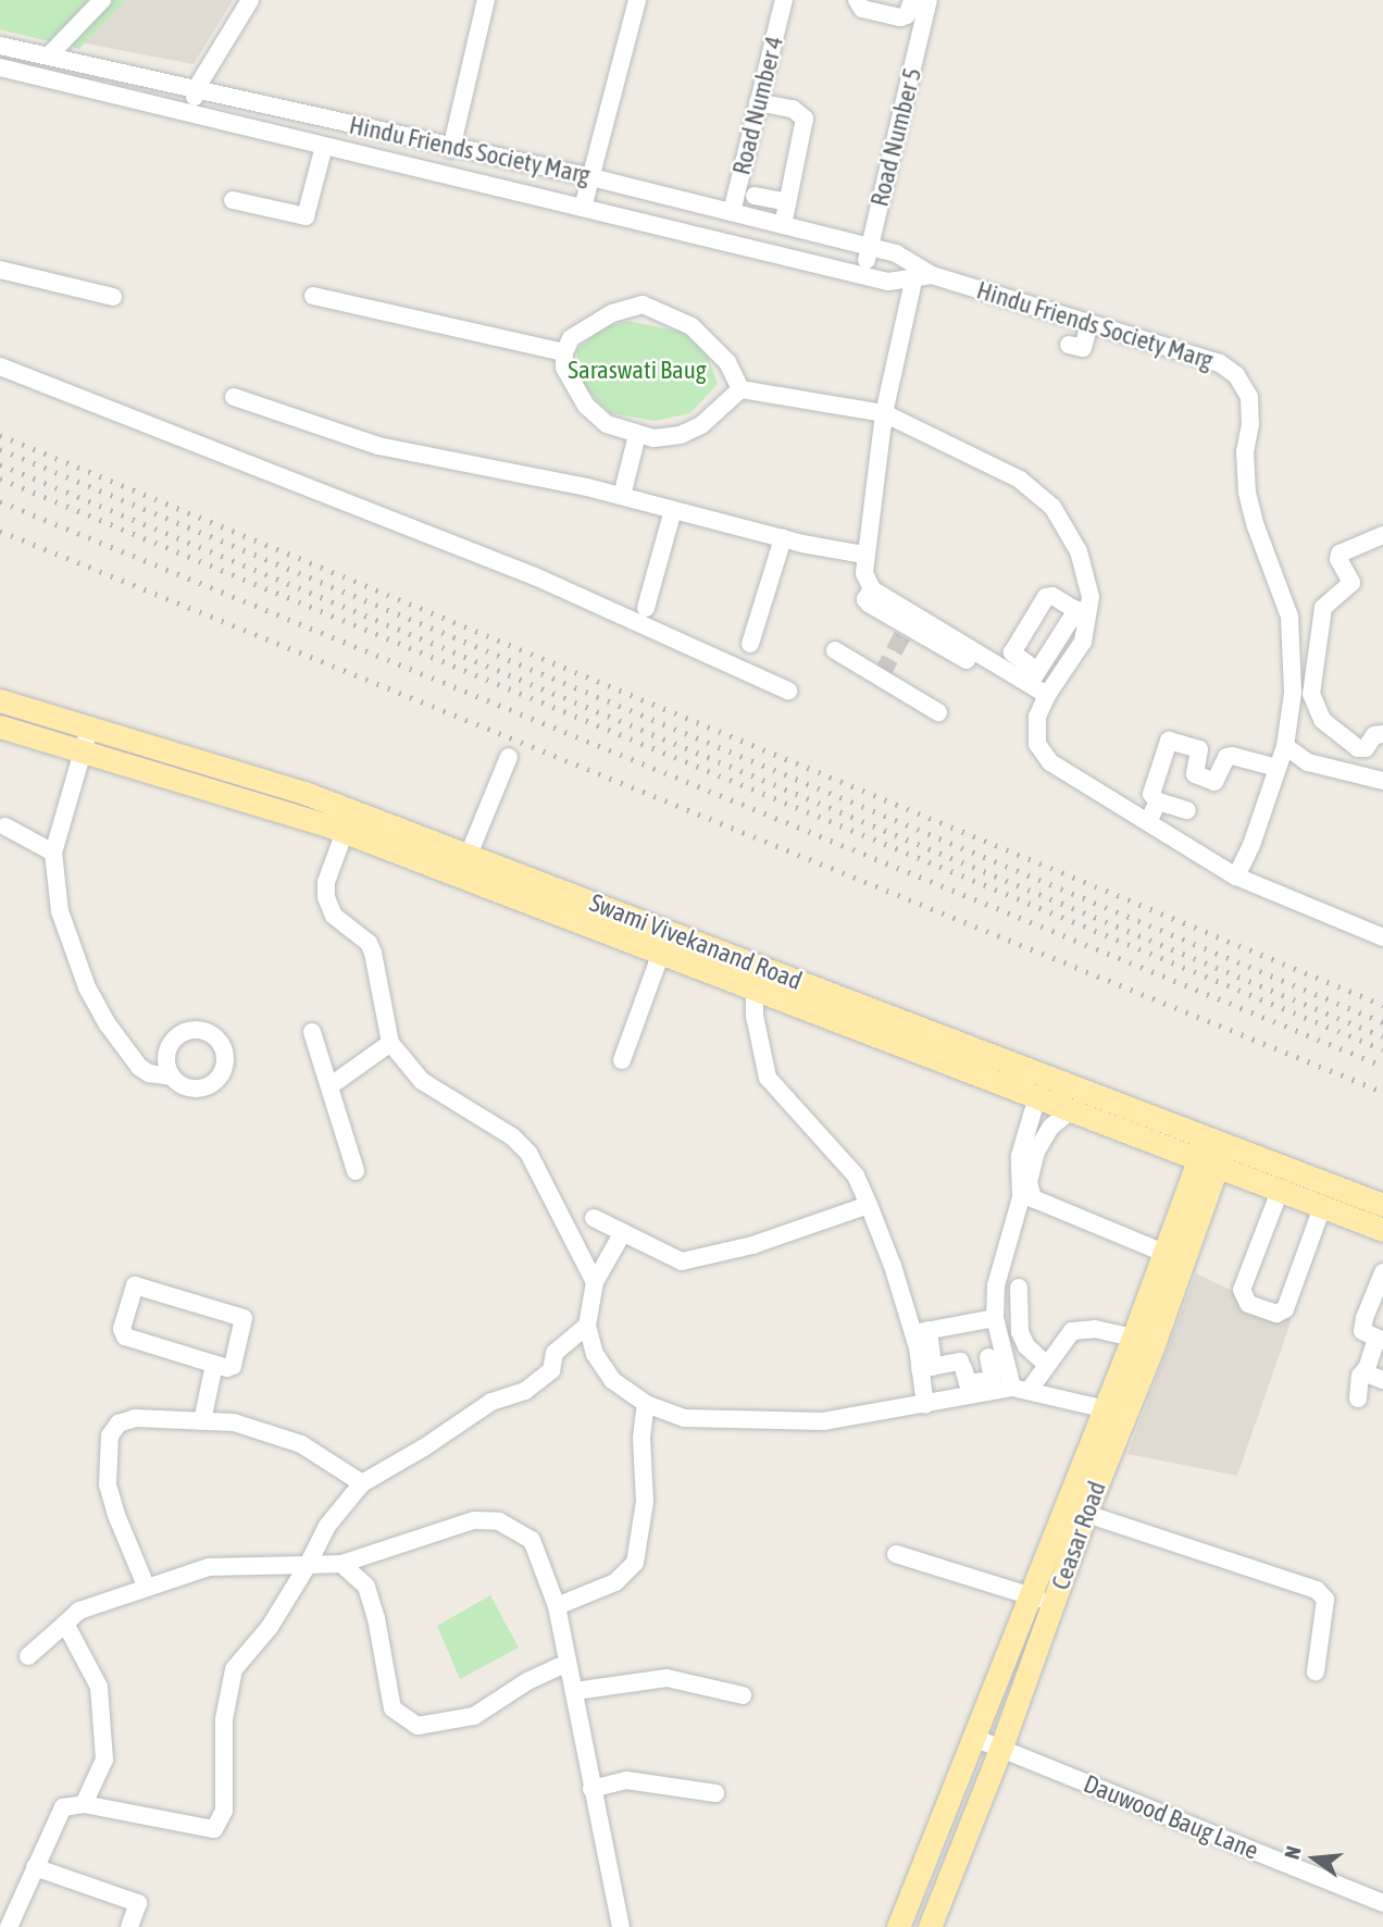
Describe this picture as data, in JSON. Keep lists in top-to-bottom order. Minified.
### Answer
{"streets":{"main road":["Swami Vivekanand Road","Ceasar Road"],"street":["Road Number 4","Road Number 5","Hindu Friends Society Marg","Dauwood Baug Lane"]},"crossings":[["Road Number 4","Hindu Friends Society Marg"],["Road Number 5","Hindu Friends Society Marg"],["Swami Vivekanand Road","Ceasar Road"],["Ceasar Road","Dauwood Baug Lane"]],"parks":["Saraswati Baug"],"north":"left"}
